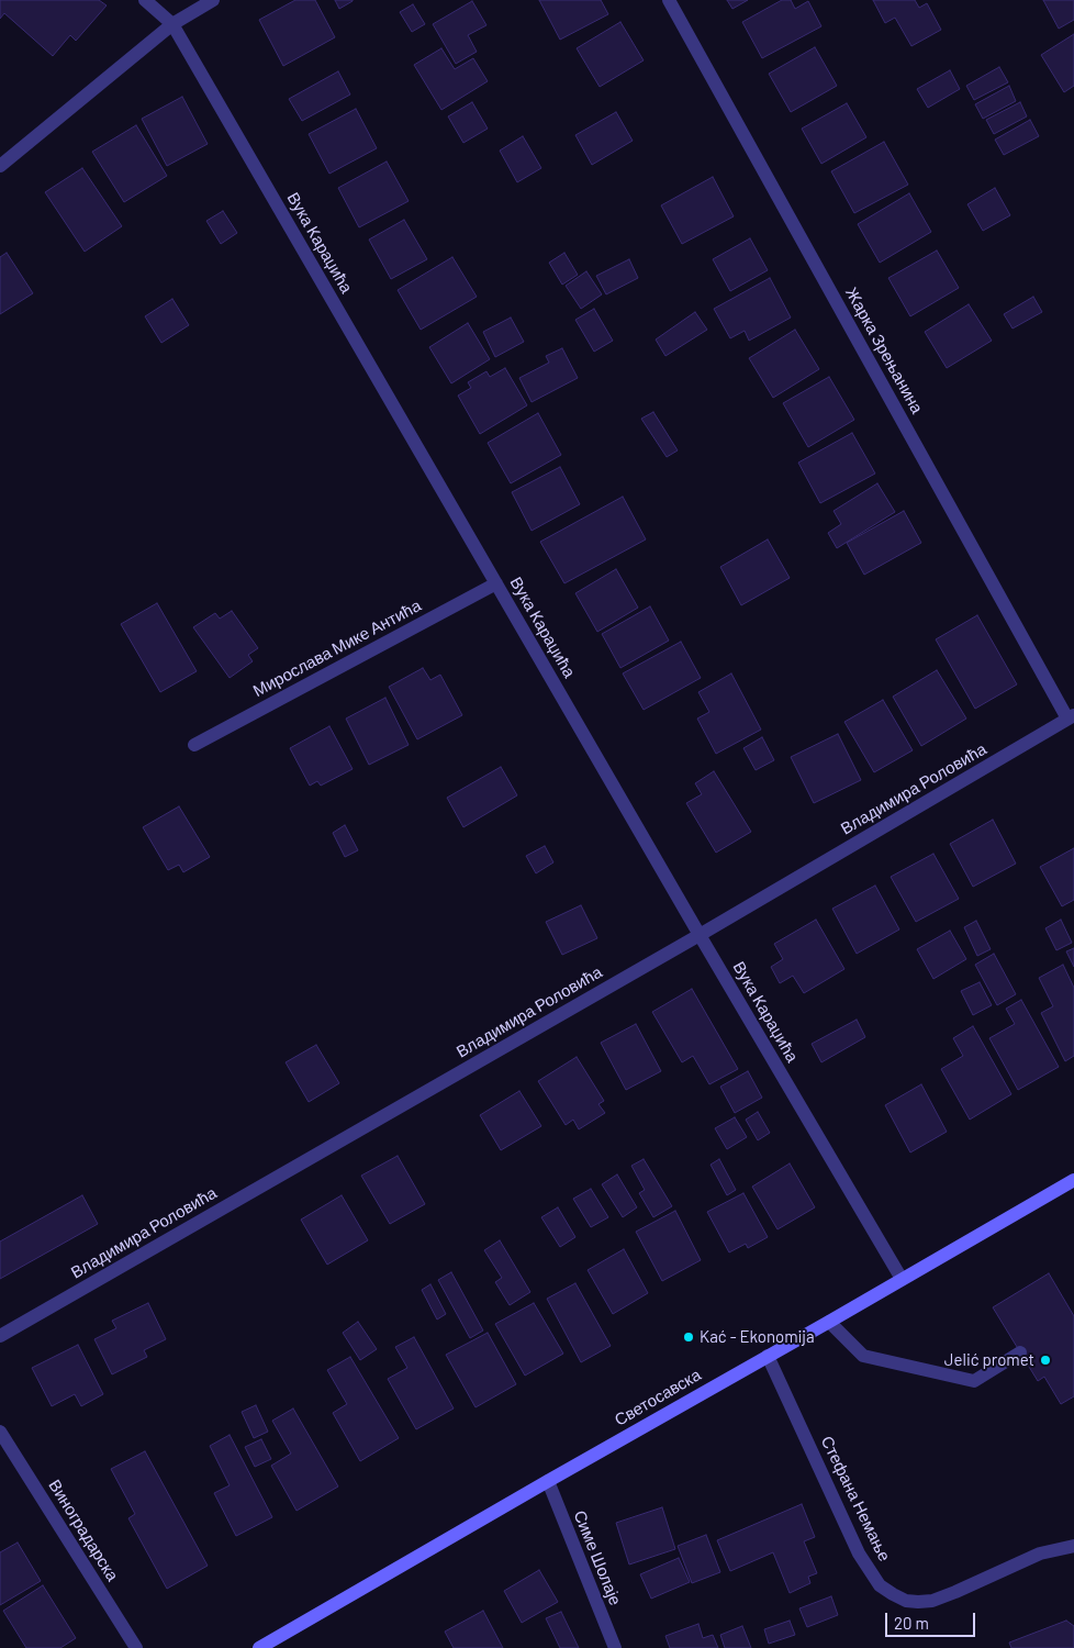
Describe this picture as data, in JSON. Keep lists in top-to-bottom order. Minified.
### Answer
{"streets":{"main road":["Светосавска"],"street":["Вука Караџића","Жарка Зрењанина","Мирослава Мике Антића","Владимира Роловића","Стефана Немање","Виноградарска","Симе Шолаје"]},"crossings":[["Вука Караџића","Мирослава Мике Антића"],["Вука Караџића","Владимира Роловића"],["Вука Караџића","Светосавска"],["Жарка Зрењанина","Владимира Роловића"],["Светосавска","Стефана Немање"],["Светосавска","Симе Шолаје"]],"places":["Kać - Ekonomija","Jelić promet"],"scale_bar":"20 m"}
